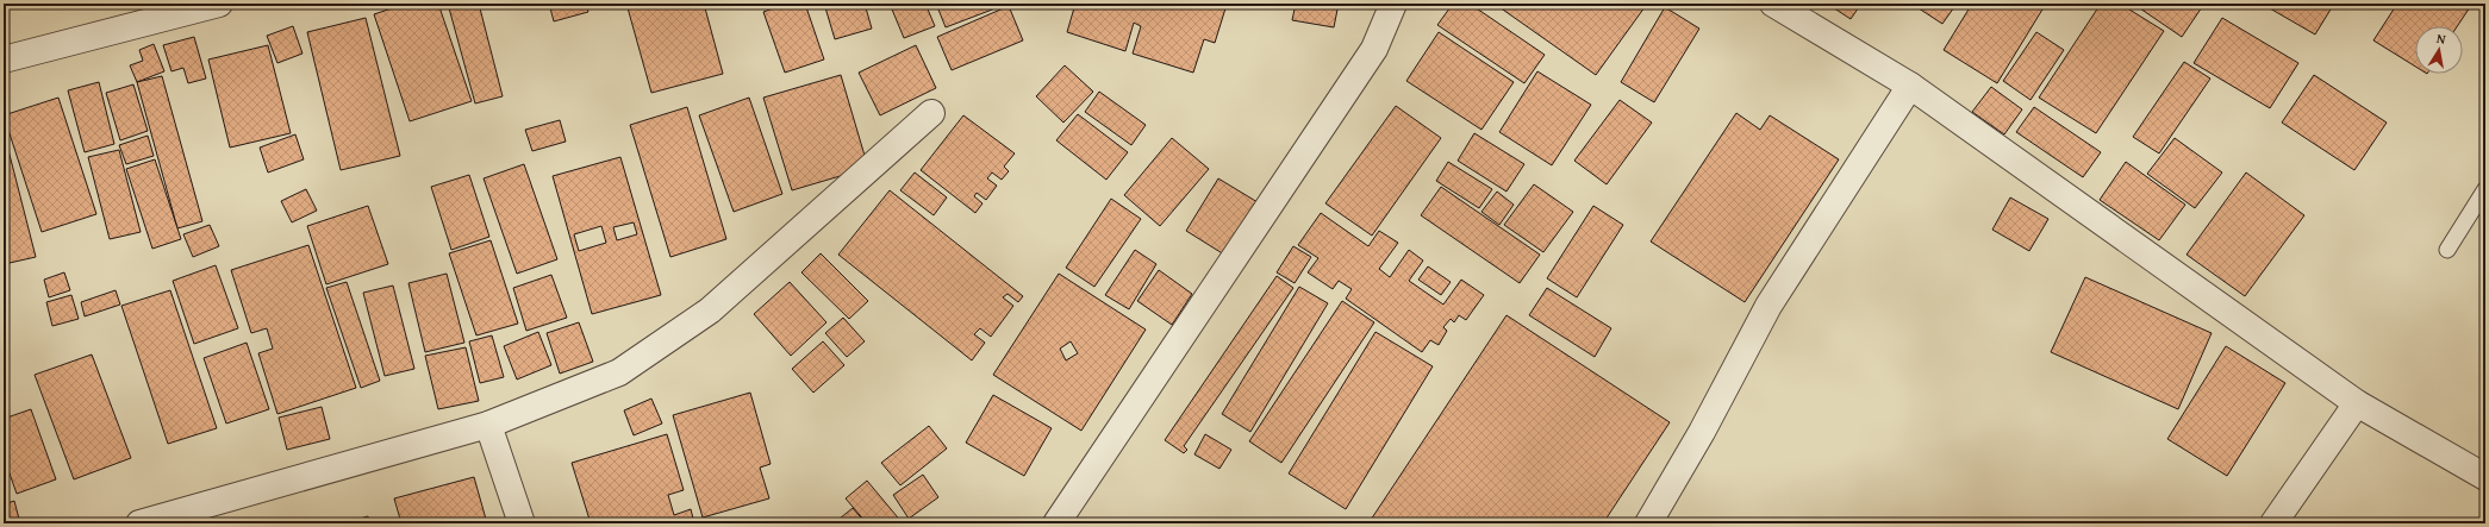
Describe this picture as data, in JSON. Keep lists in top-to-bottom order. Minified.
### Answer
{"north":"top"}
